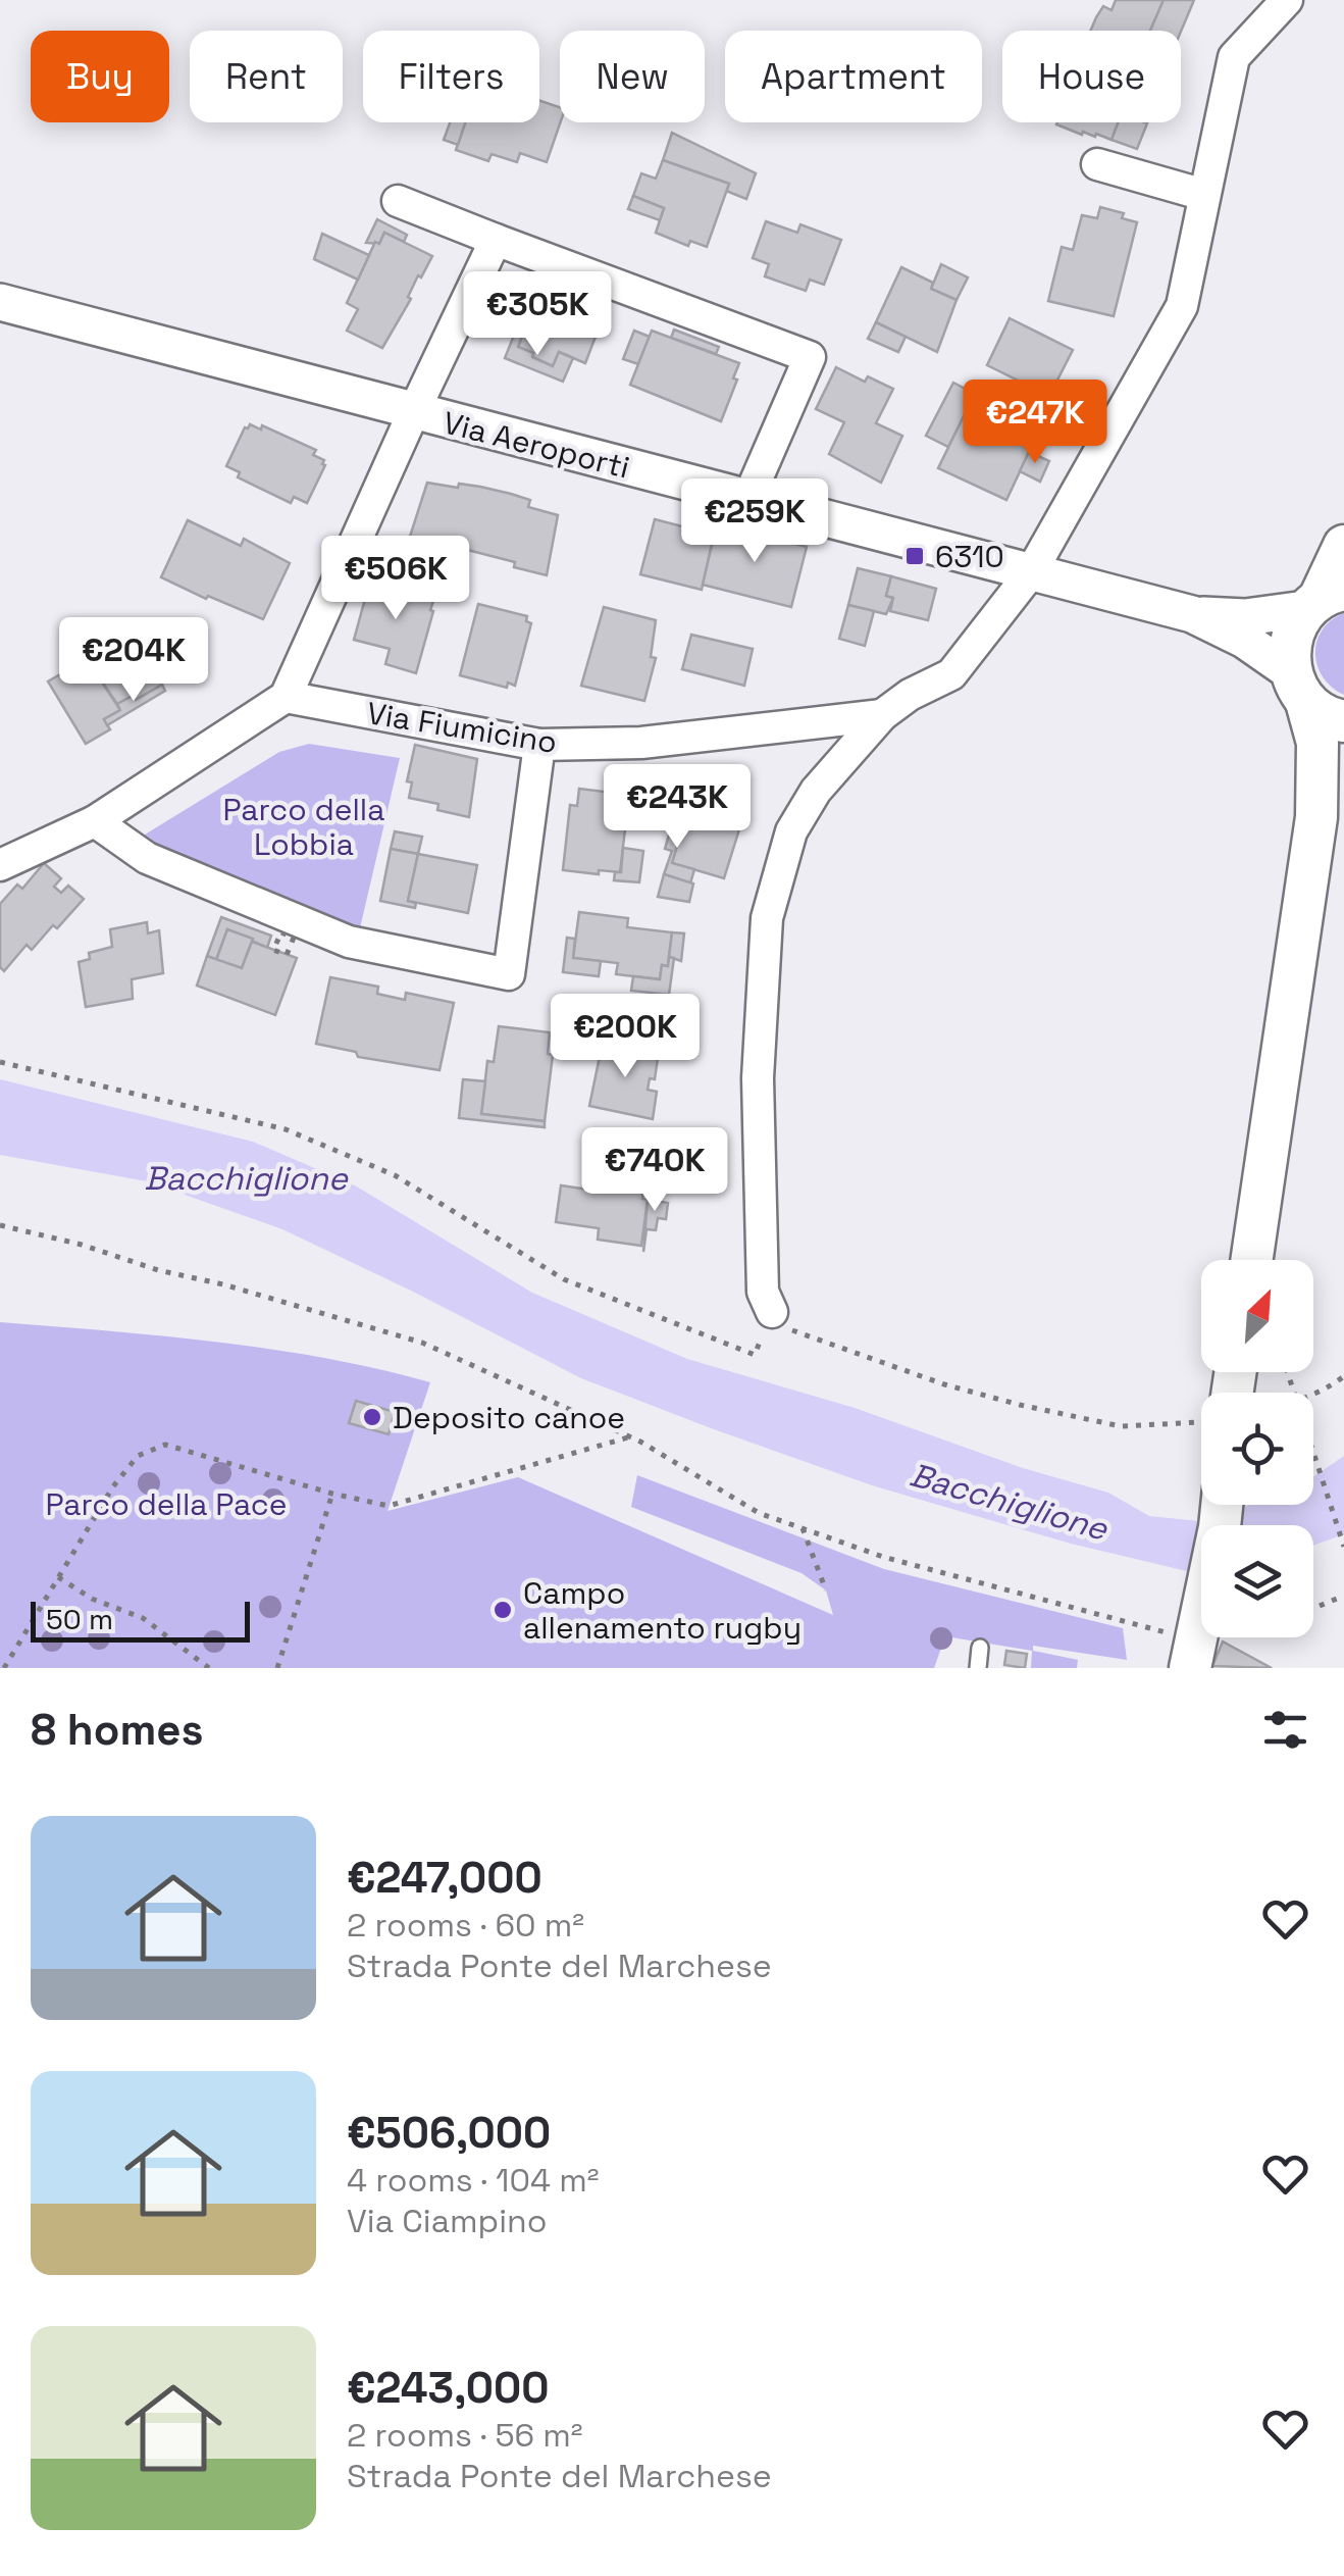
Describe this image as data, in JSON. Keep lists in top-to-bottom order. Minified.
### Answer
{"streets":{"street":["Via Aeroporti","Via Fiumicino"]},"water":["Bacchiglione"],"parks":["Parco della Lobbia","Parco della Pace"],"places":{"transit":["6310"],"other":["Deposito canoe","Campo allenamento rugby"]},"scale_bar":"50 m","north":"top right","page":{"chip":["Buy","Rent","Filters","New","Apartment","House"],"price":["€305K","€247K","€259K","€506K","€204K","€243K","€200K","€740K"],"scale":"50 m","heading":"8 homes","list":[{"name":"€247,000","note":"2 rooms · 60 m² · Strada Ponte del Marchese"},{"name":"€506,000","note":"4 rooms · 104 m² · Via Ciampino"},{"name":"€243,000","note":"2 rooms · 56 m² · Strada Ponte del Marchese"}]}}
